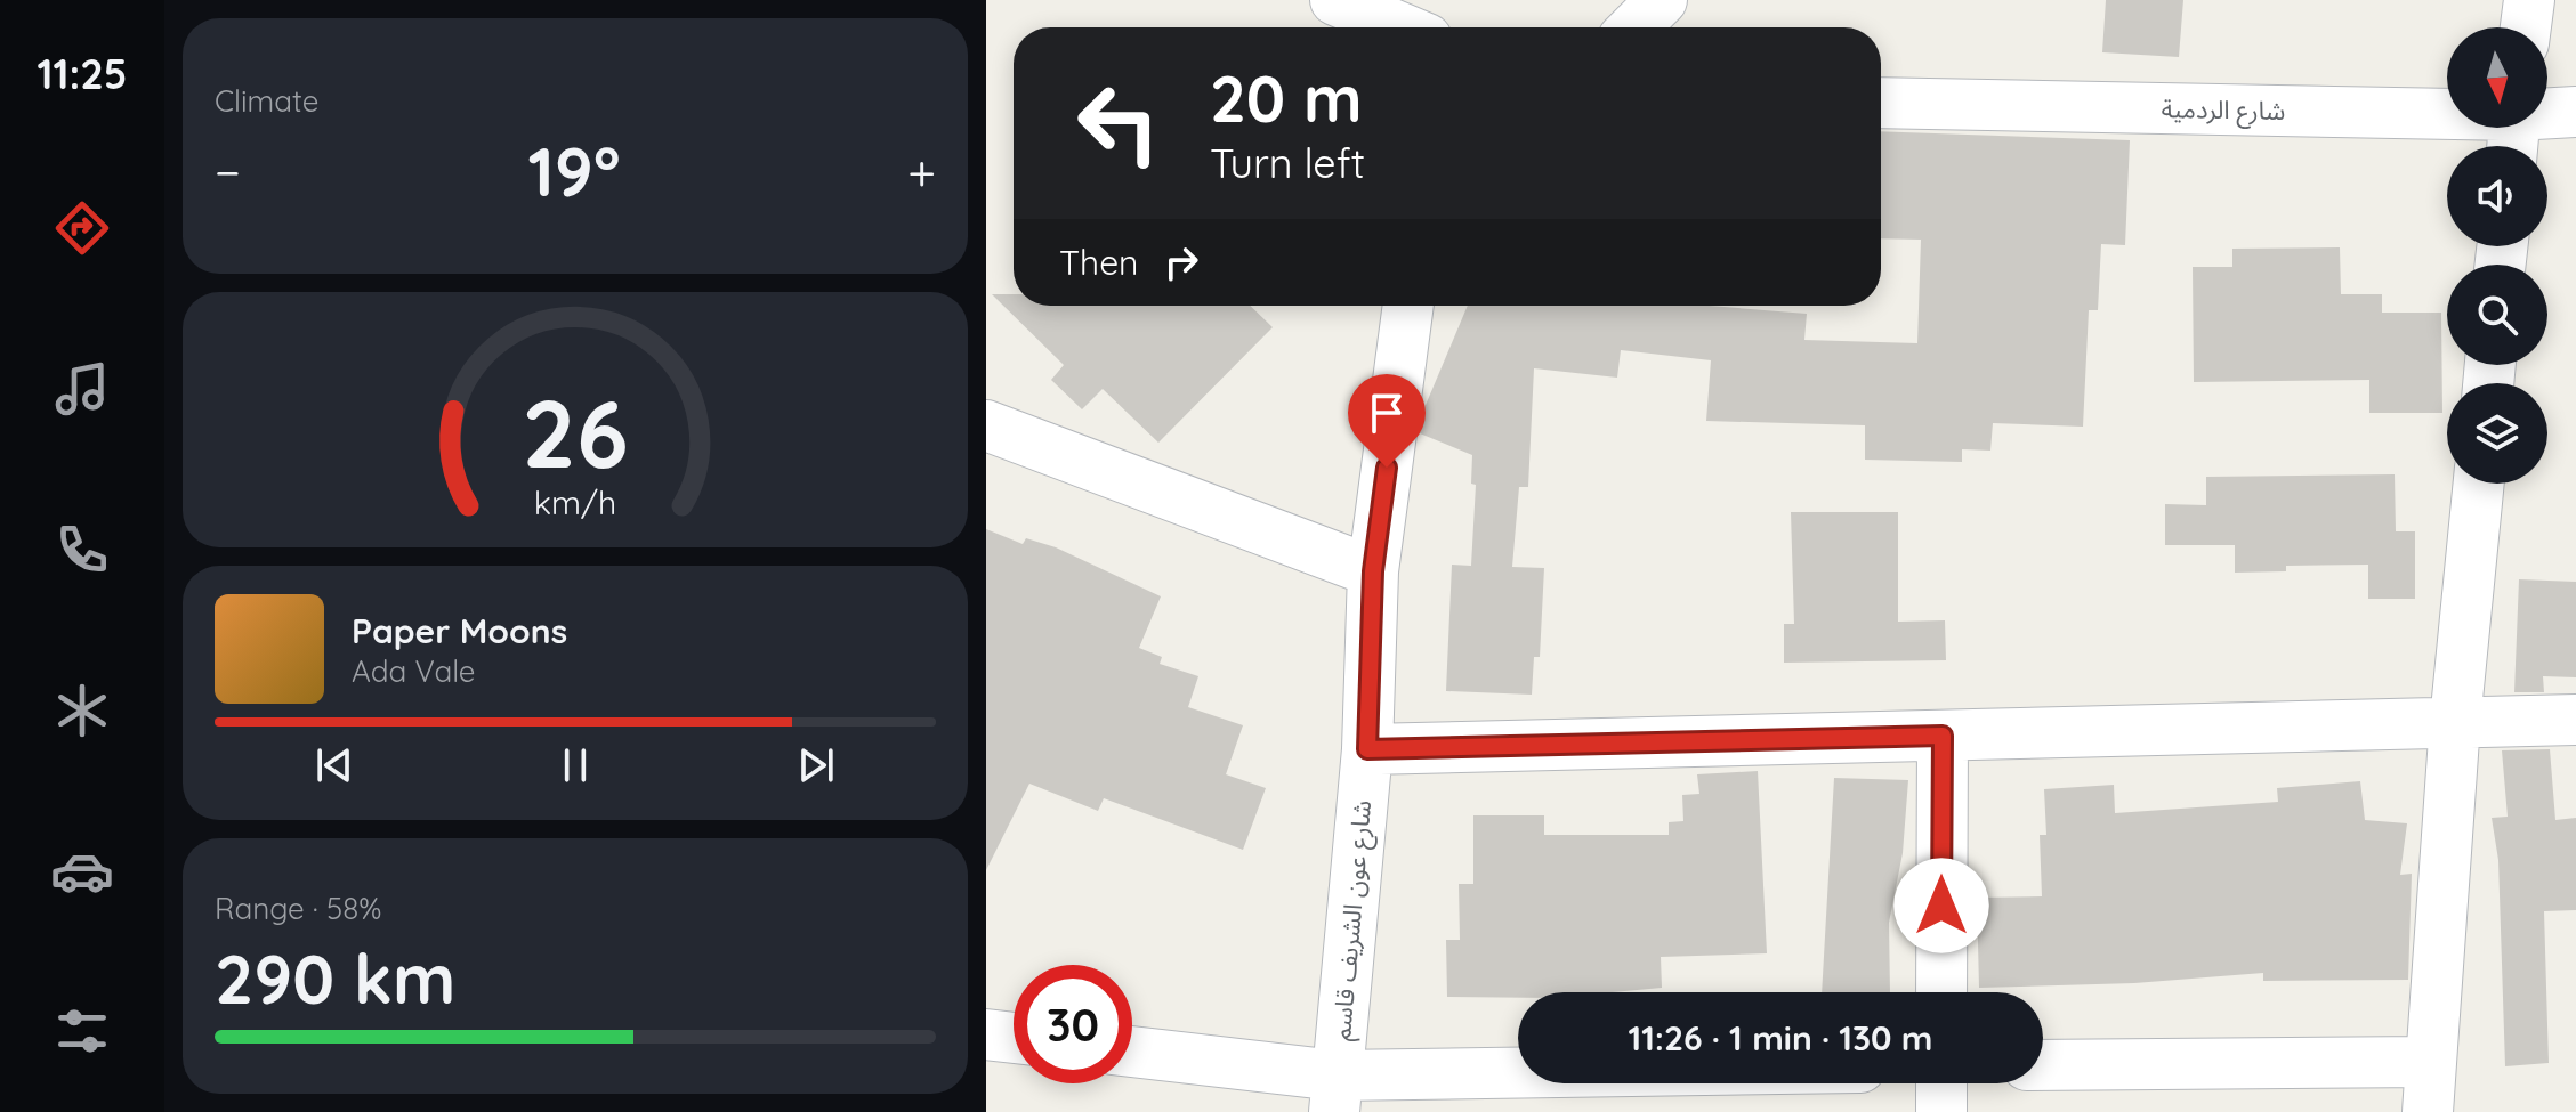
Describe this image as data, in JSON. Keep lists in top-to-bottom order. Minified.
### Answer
{"streets":{"street":["شارع الردمية","شارع عون الشريف قاسم"]},"north":"bottom","page":{"tabs":"11:25","tile":["Climate",["Range · 58%","290 km"]],"turn":["20 m","Turn left"],"heat":["−","19°","+"],"then":"Then","song":["Paper Moons","Ada Vale"],"limit":"30","trip":"11:26 · 1 min · 130 m","gauge":["26","km/h"]}}
